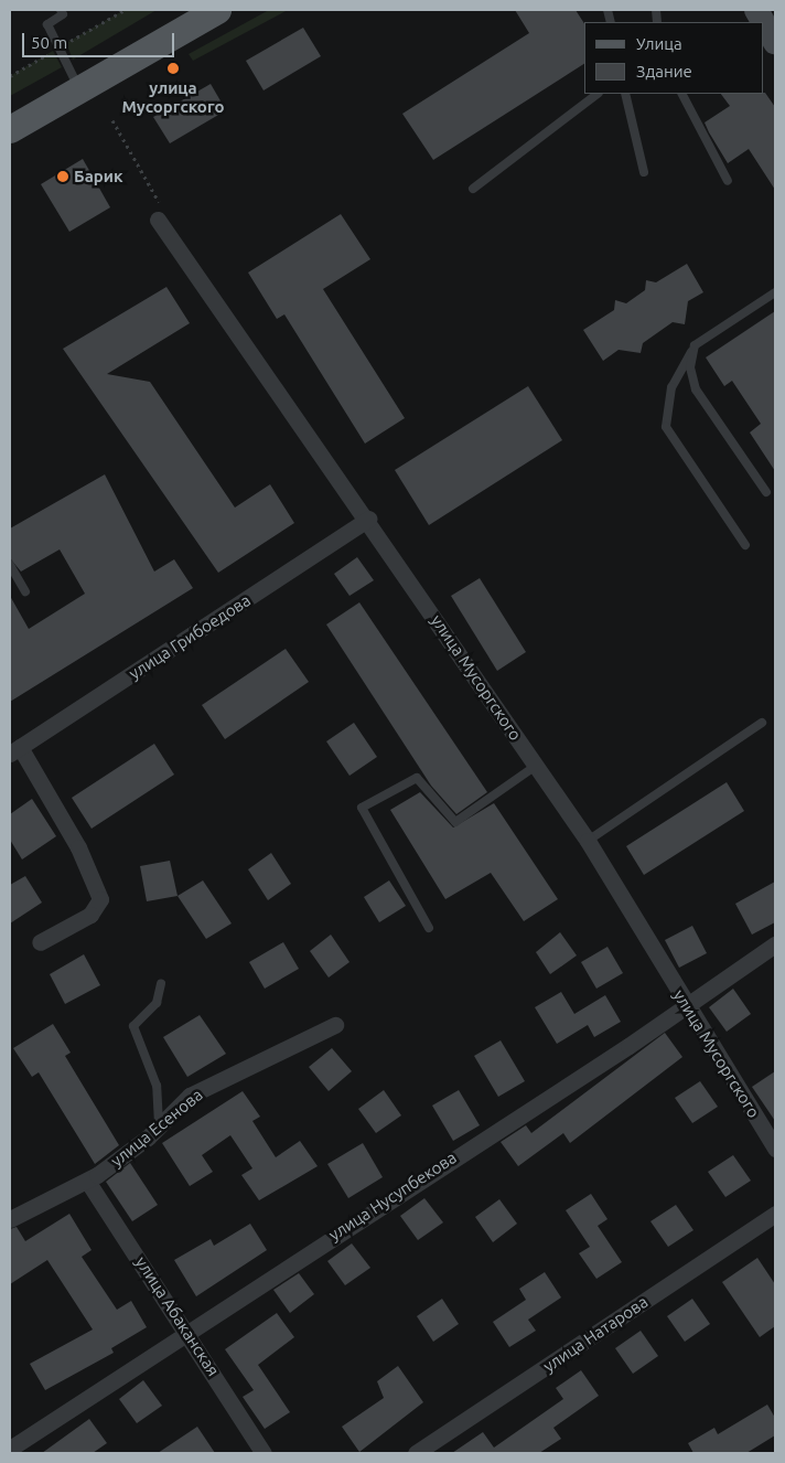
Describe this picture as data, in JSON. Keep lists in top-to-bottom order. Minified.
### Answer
{"streets":{"street":["улица Грибоедова","улица Мусоргского","улица Есенова","улица Нусупбекова","улица Абаканская","улица Натарова"]},"crossings":[["улица Грибоедова","улица Мусоргского"],["улица Мусоргского","улица Нусупбекова"],["улица Есенова","улица Абаканская"],["улица Нусупбекова","улица Абаканская"]],"places":["улица Мусоргского","Барик"],"legend":["Улица","Здание"],"scale_bar":"50 m"}
